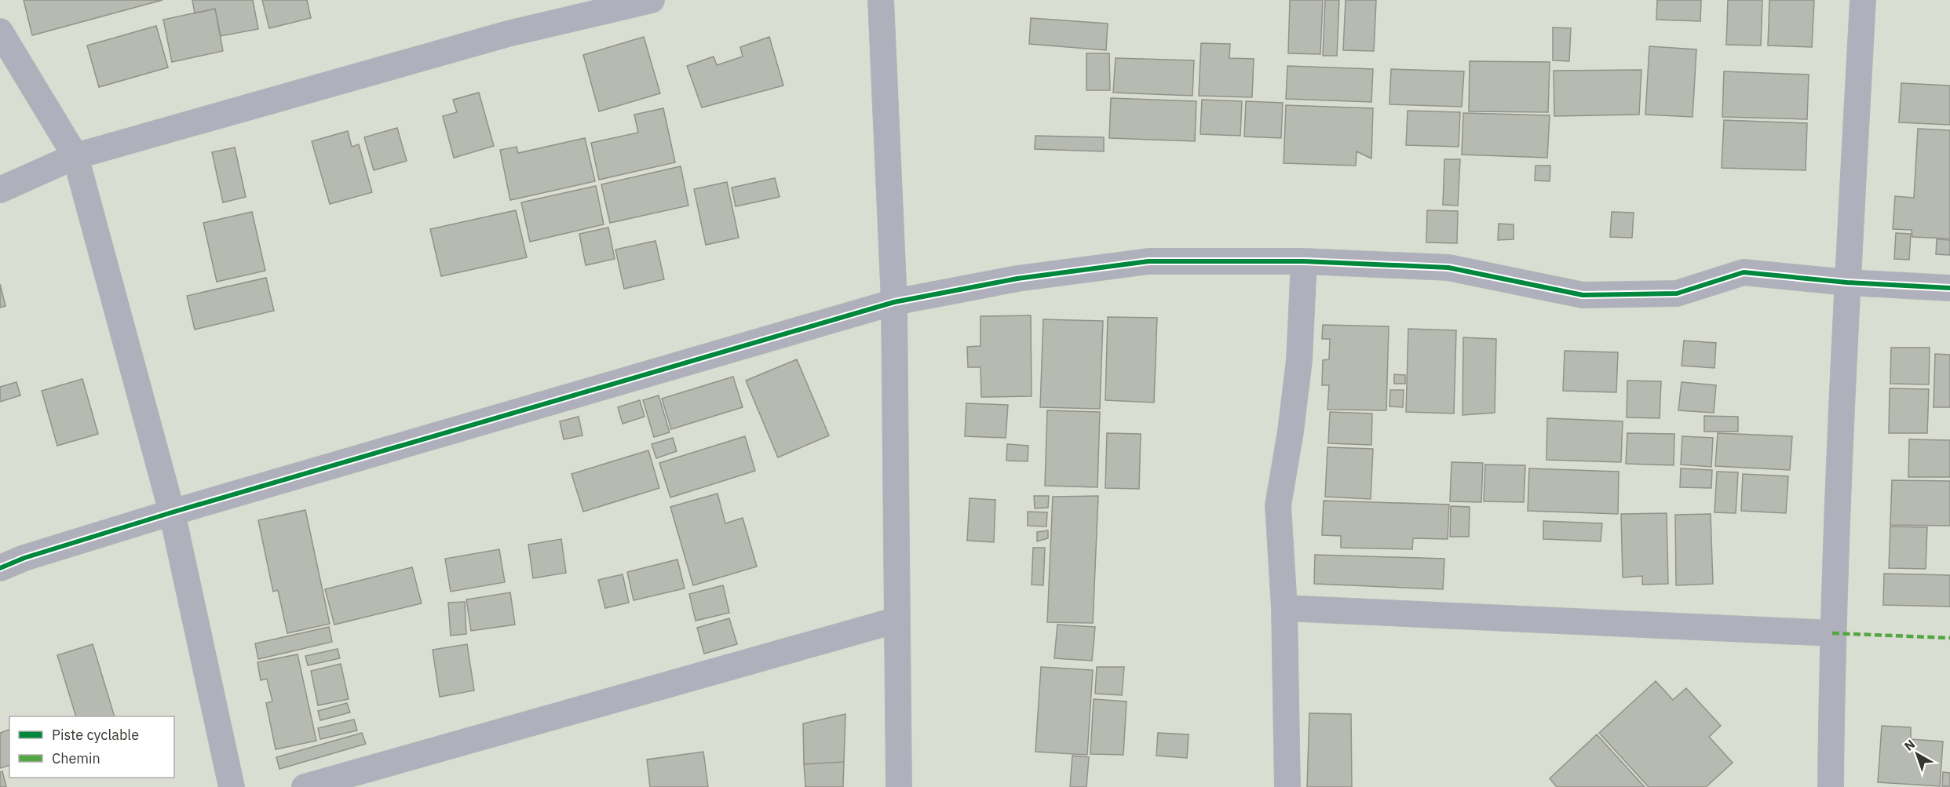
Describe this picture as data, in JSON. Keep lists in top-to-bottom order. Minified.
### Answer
{"legend":["Piste cyclable","Chemin"],"north":"top left"}
